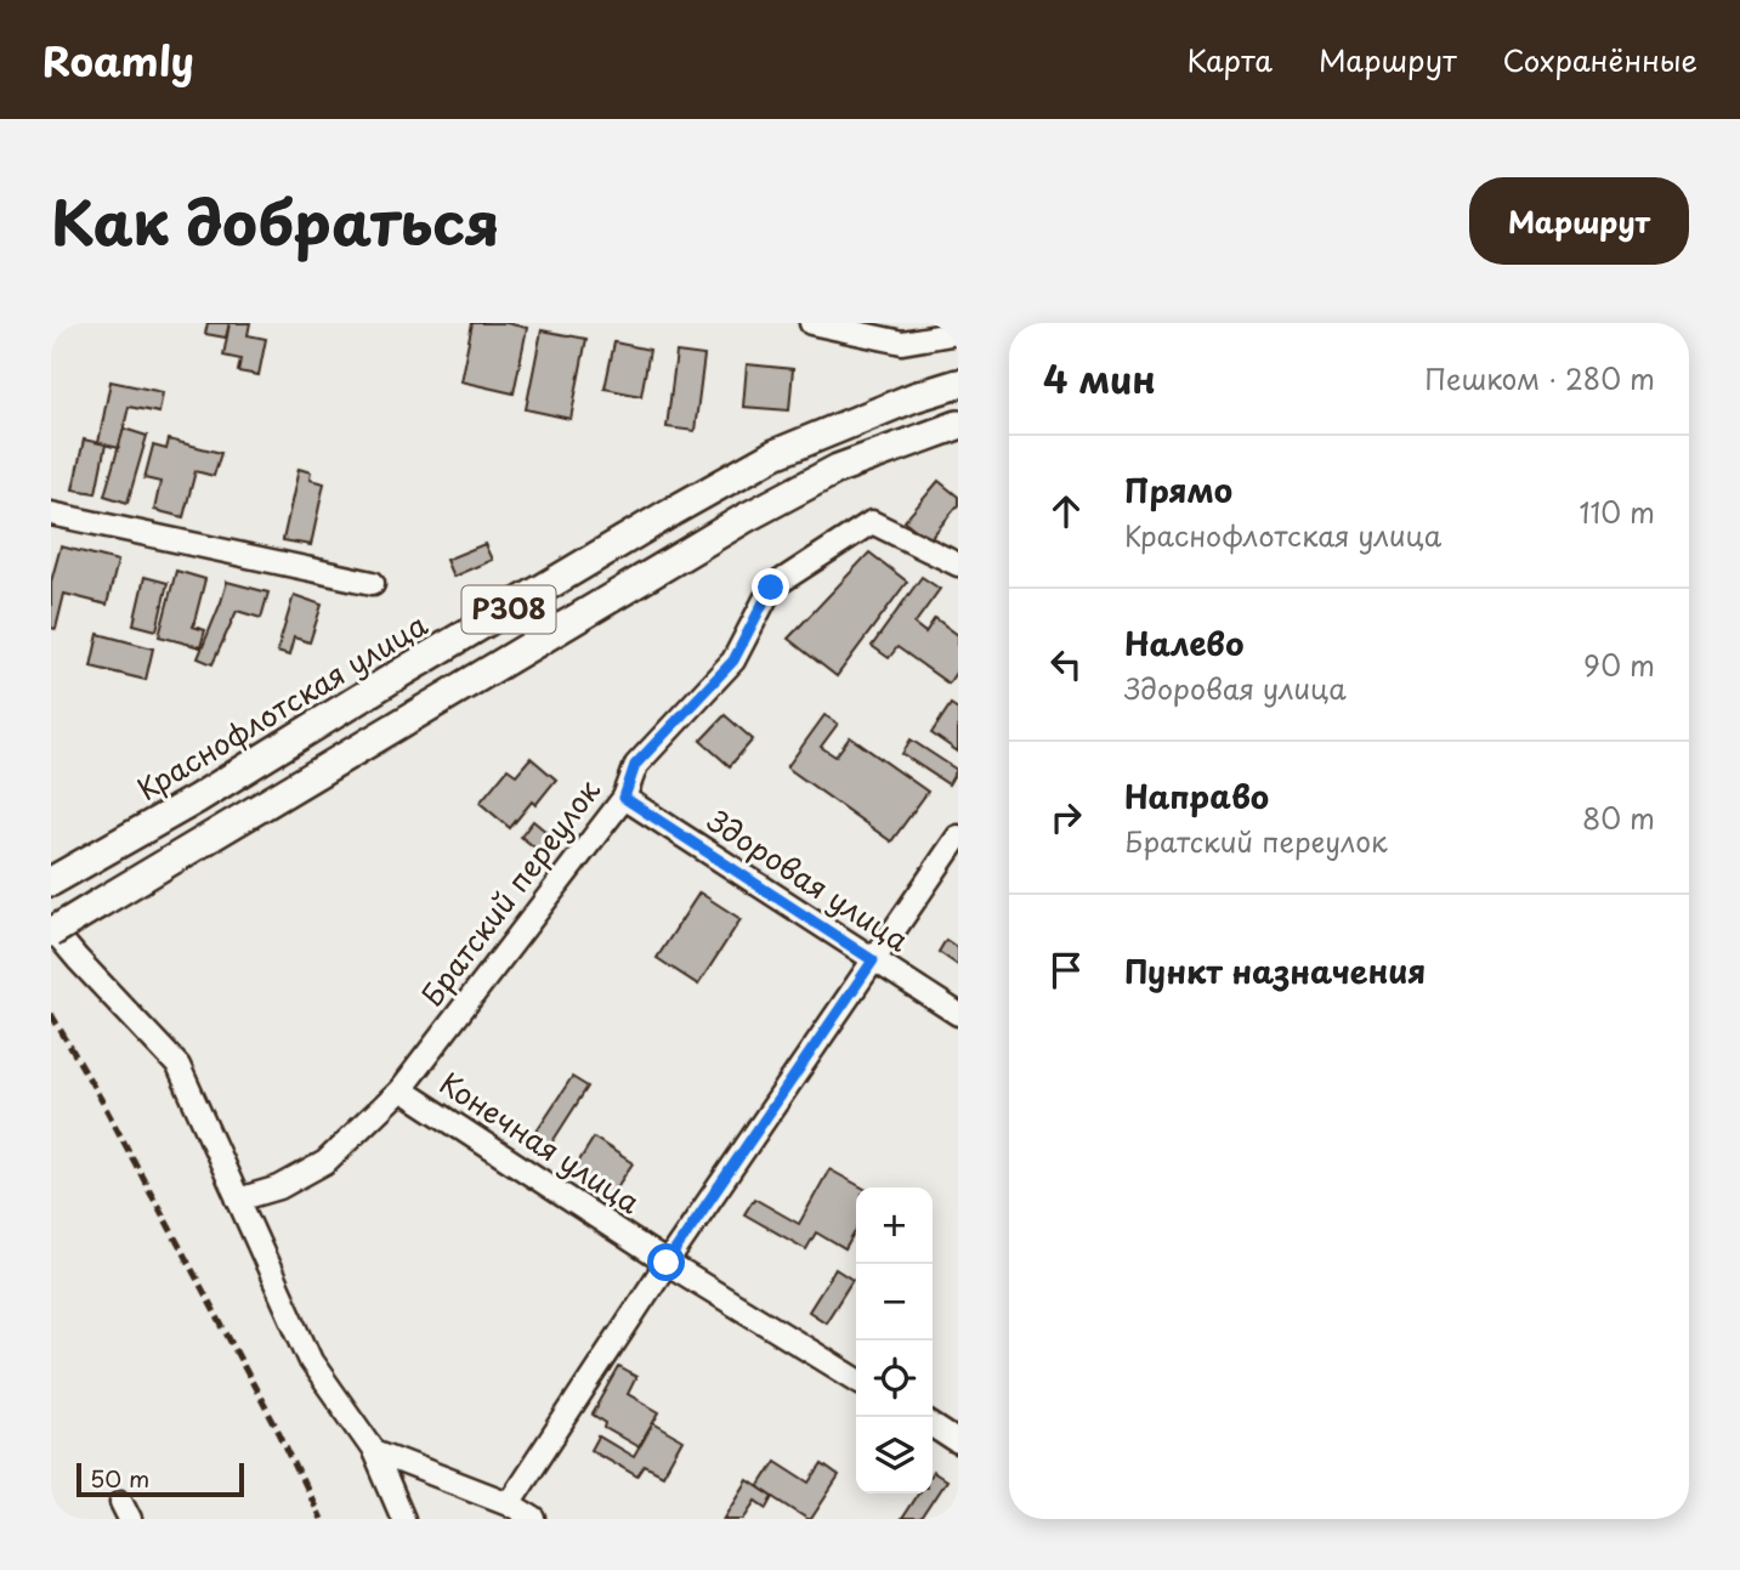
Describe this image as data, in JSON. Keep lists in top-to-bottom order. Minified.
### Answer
{"streets":{"main road":["P308","Краснофлотская улица"],"street":["Здоровая улица","Братский переулок","Конечная улица"]},"crossings":[["Здоровая улица","Братский переулок"],["Братский переулок","Конечная улица"]],"scale_bar":"50 m","page":{"header":"Roamly","nav":["Карта","Маршрут","Сохранённые"],"title":"Как добраться","buttons":"Маршрут","heading":["4 мин","Пешком · 280 m"],"list":[["Прямо","Краснофлотская улица","110 m"],["Налево","Здоровая улица","90 m"],["Направо","Братский переулок","80 m"],"Пункт назначения"],"map_buttons":["+","−"],"scale":"50 m"}}
